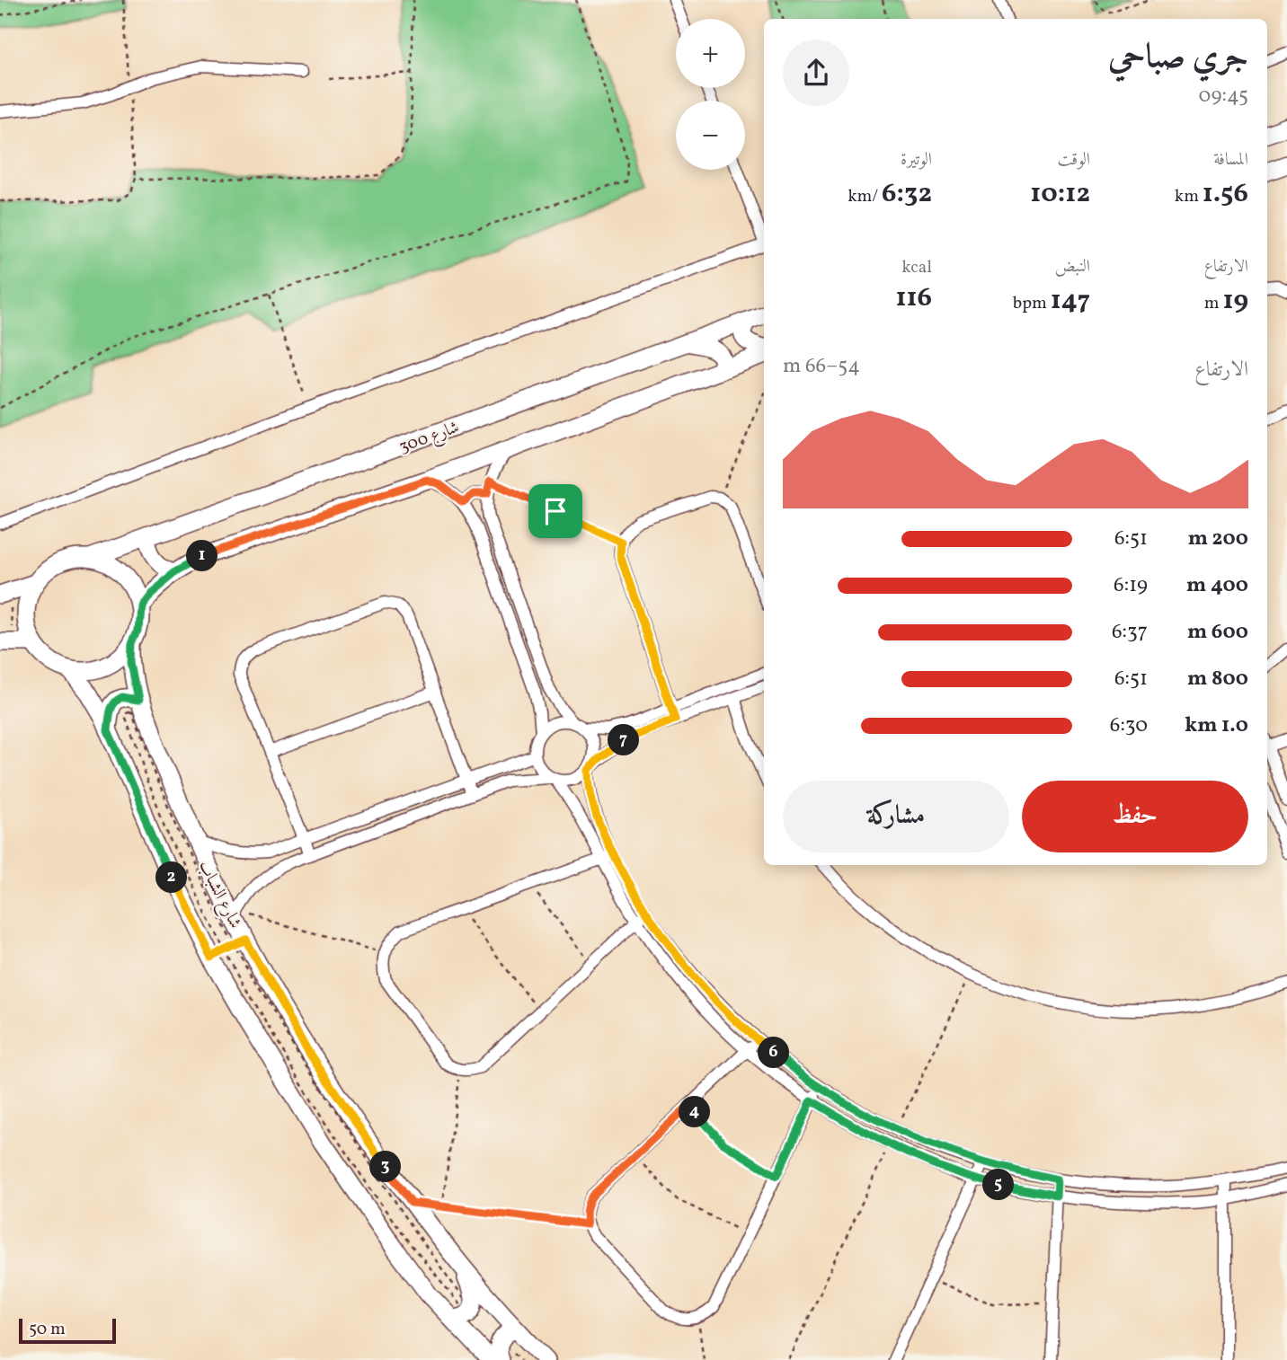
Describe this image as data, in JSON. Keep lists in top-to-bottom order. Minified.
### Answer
{"streets":{"street":["شارع 300","شارع الشباب"]},"crossings":[["شارع 300","شارع الشباب"]],"scale_bar":"50 m","page":{"map_buttons":["+","−"],"heading":["جري صباحي","09:45"],"stats":[["المسافة","1.56 km"],["الوقت","10:12"],["الوتيرة","6:32 /km"],["الارتفاع","19 m"],["النبض","147 bpm"],["kcal","116"]],"chart":["الارتفاع","54–66 m"],"list":[{"name":"200 m","note":"6:51"},{"name":"400 m","note":"6:19"},{"name":"600 m","note":"6:37"},{"name":"800 m","note":"6:51"},{"name":"1.0 km","note":"6:30"}],"pins":["1","7","2","6","4","3","5"],"buttons":["حفظ","مشاركة"],"scale":"50 m"}}
